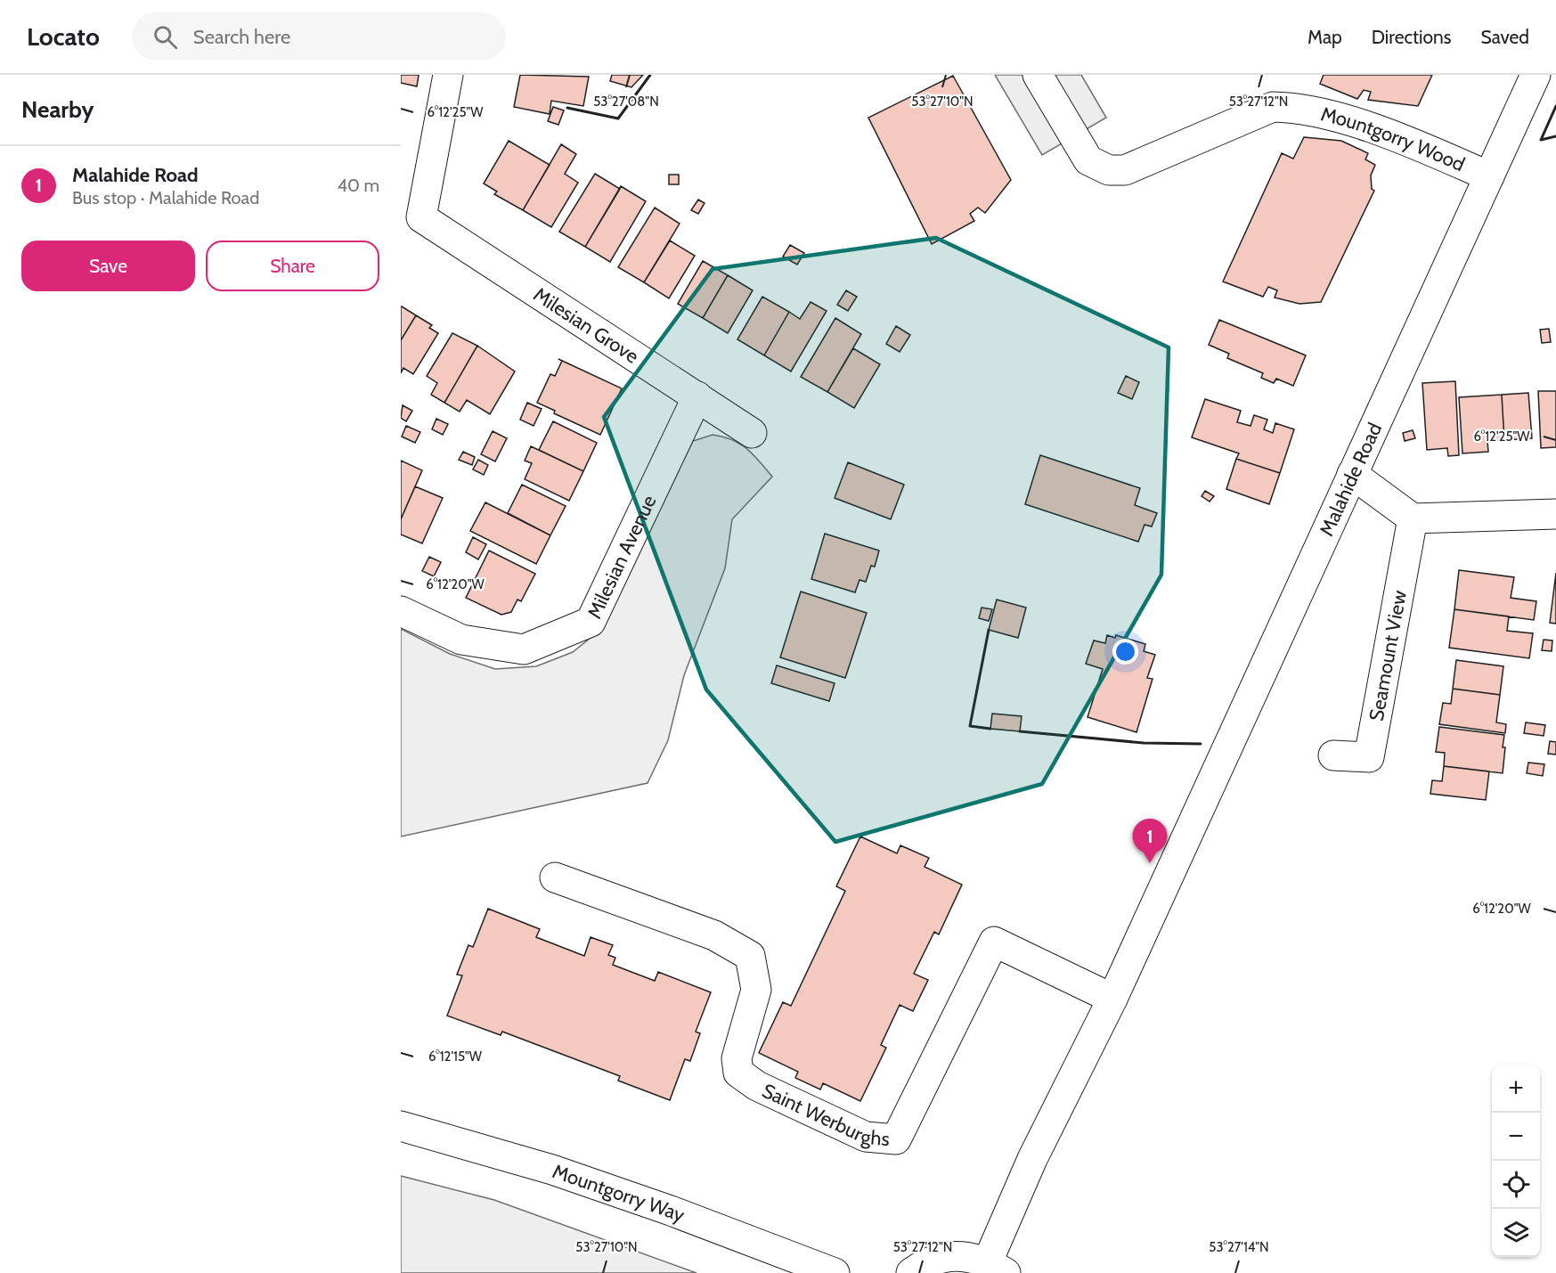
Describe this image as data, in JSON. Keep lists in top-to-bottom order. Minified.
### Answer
{"streets":{"street":["Mountgorry Wood","Milesian Grove","Malahide Road","Milesian Avenue","Seamount View","Saint Werburghs","Mountgorry Way"]},"crossings":[["Mountgorry Wood","Malahide Road"],["Milesian Grove","Milesian Avenue"],["Malahide Road","Saint Werburghs"]],"page":{"header":"Locato","search":"Search here","nav":["Map","Directions","Saved"],"heading":"Nearby","list":[{"mark":"1","name":"Malahide Road","note":"Bus stop · Malahide Road","value":"40 m"}],"buttons":["Save","Share"],"pins":"1","map_buttons":["+","−"]},"coordinates":["53°27'08\"N","53°27'10\"N","53°27'12\"N","6°12'25\"W","6°12'20\"W","6°12'15\"W","53°27'14\"N"]}
